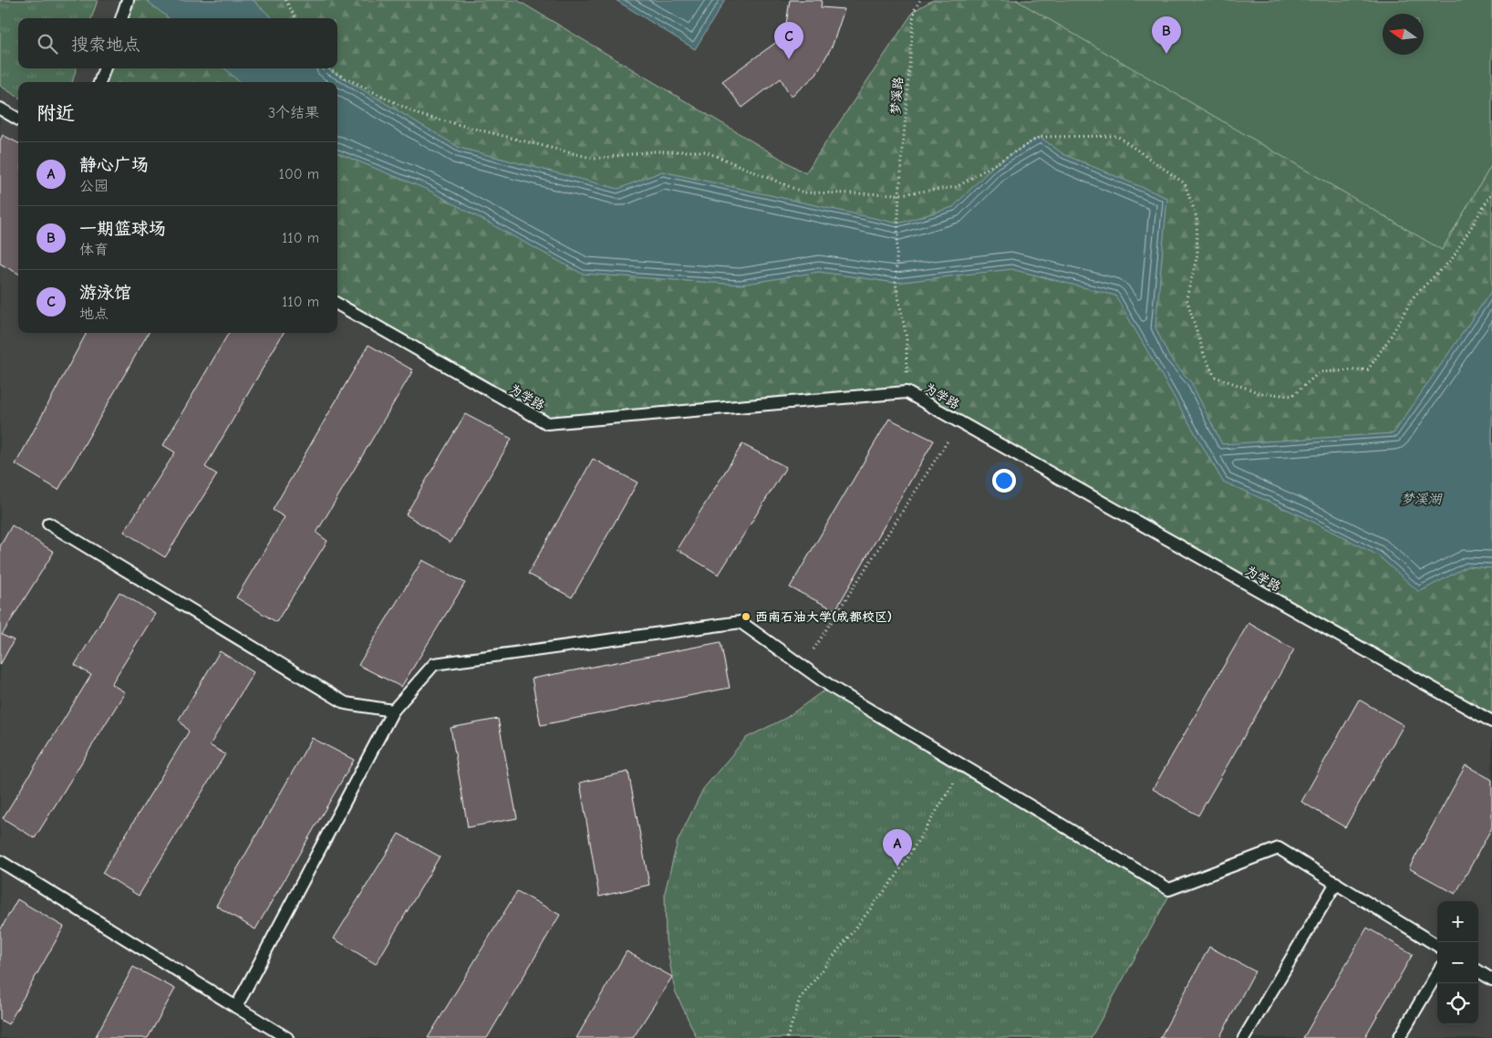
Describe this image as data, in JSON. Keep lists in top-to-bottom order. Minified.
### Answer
{"streets":{"lane":["为学路"],"path":["梦溪路"]},"crossings":[["梦溪路","为学路"]],"water":["梦溪湖"],"places":["西南石油大学(成都校区)"],"north":"left","page":{"pins":["B","C","A"],"search":"搜索地点","heading":["附近","3个结果"],"list":[{"mark":"A","name":"静心广场","note":"公园","value":"100 m"},{"mark":"B","name":"一期篮球场","note":"体育","value":"110 m"},{"mark":"C","name":"游泳馆","note":"地点","value":"110 m"}],"map_buttons":["+","−"]}}
